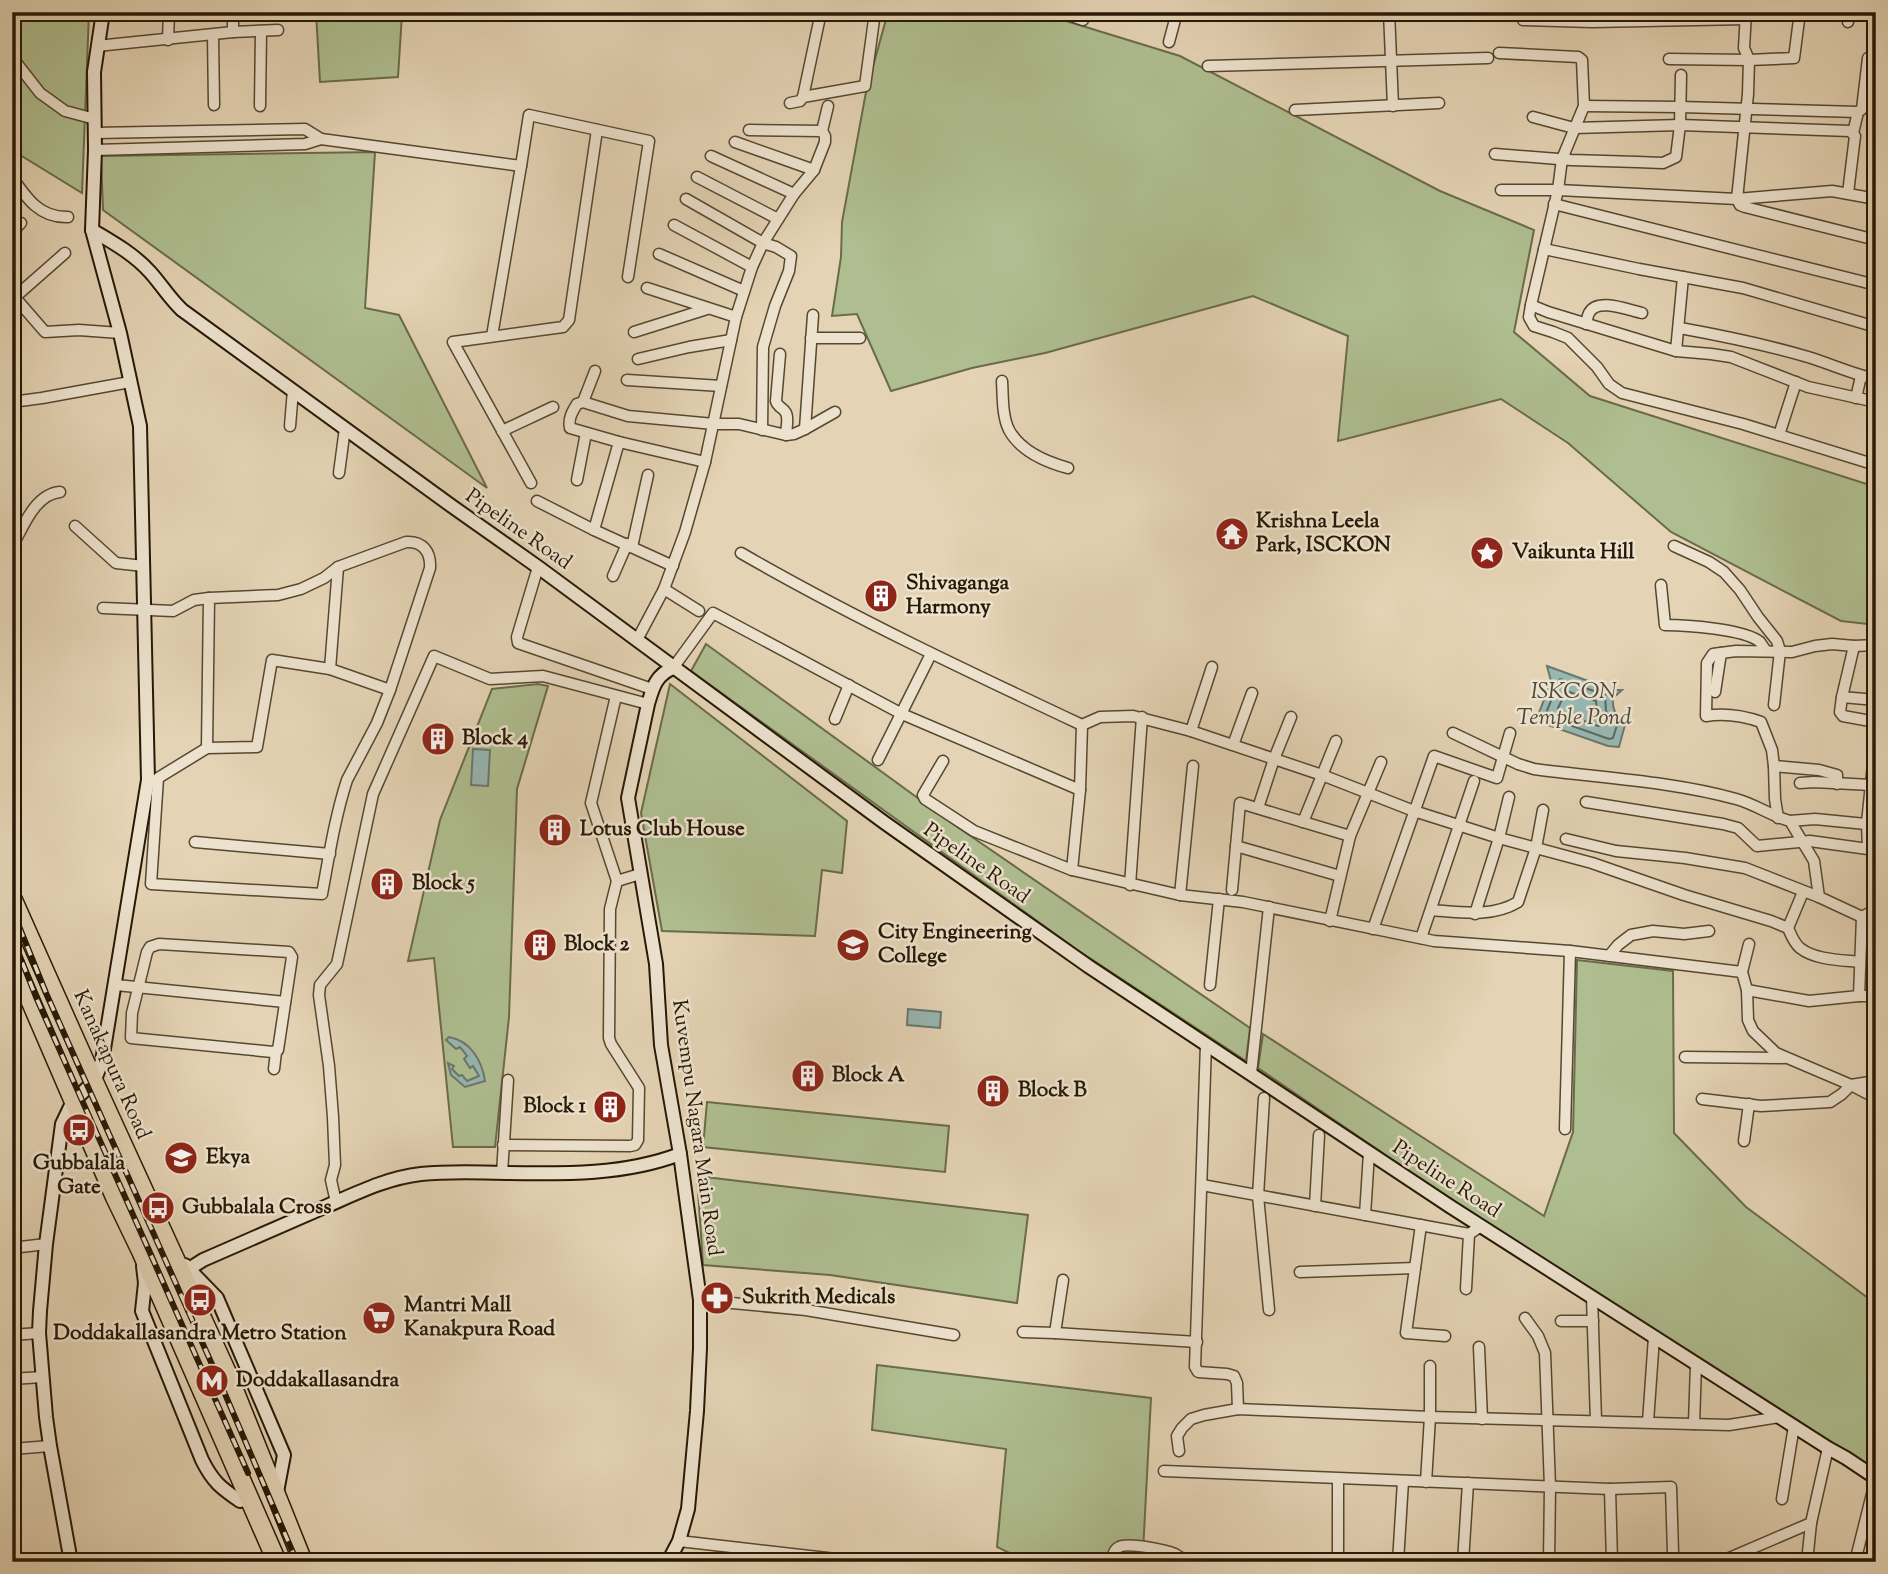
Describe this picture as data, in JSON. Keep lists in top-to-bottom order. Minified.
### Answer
{"streets":{"highway":["Kanakapura Road"],"street":["Pipeline Road","Kuvempu Nagara Main Road"]},"water":["ISKCON Temple Pond"],"places":{"temple":["Krishna Leela Park, ISCKON"],"place":["Vaikunta Hill"],"building":["Shivaganga Harmony","Block 4","Lotus Club House","Block 5","Block 2","Block A","Block B","Block 1"],"school or university":["City Engineering College","Ekya"],"bus stop":["Gubbalala Gate","Gubbalala Cross","Doddakallasandra Metro Station"],"pharmacy":["Sukrith Medicals"],"supermarket":["Mantri Mall Kanakpura Road"],"metro station":["Doddakallasandra"]}}
